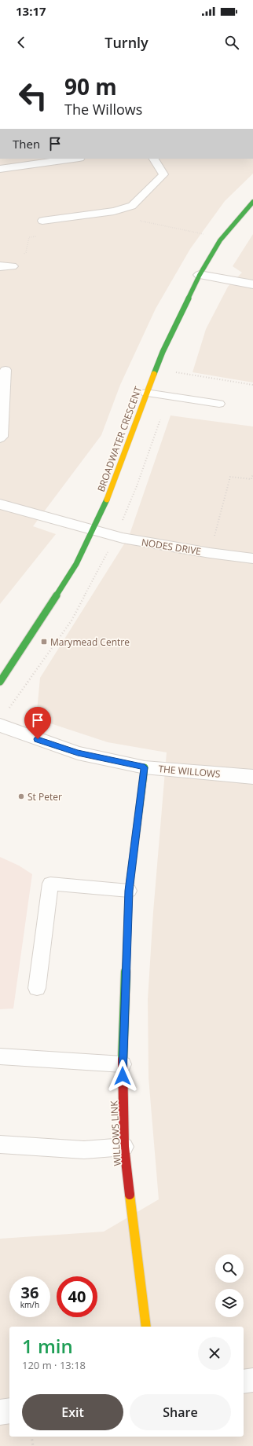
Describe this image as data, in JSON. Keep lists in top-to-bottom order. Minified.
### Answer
{"streets":{"street":["BROADWATER CRESCENT","NODES DRIVE","THE WILLOWS","WILLOWS LINK"]},"crossings":[["BROADWATER CRESCENT","NODES DRIVE"],["THE WILLOWS","WILLOWS LINK"]],"places":{"transit":["Marymead Centre"],"other":["St Peter"]},"page":{"status":"13:17","header":"Turnly","turn":["90 m","The Willows"],"then":"Then","speed":"36 km/h","limit":"40","heading":["1 min","120 m · 13:18"],"buttons":["Exit","Share"]}}
